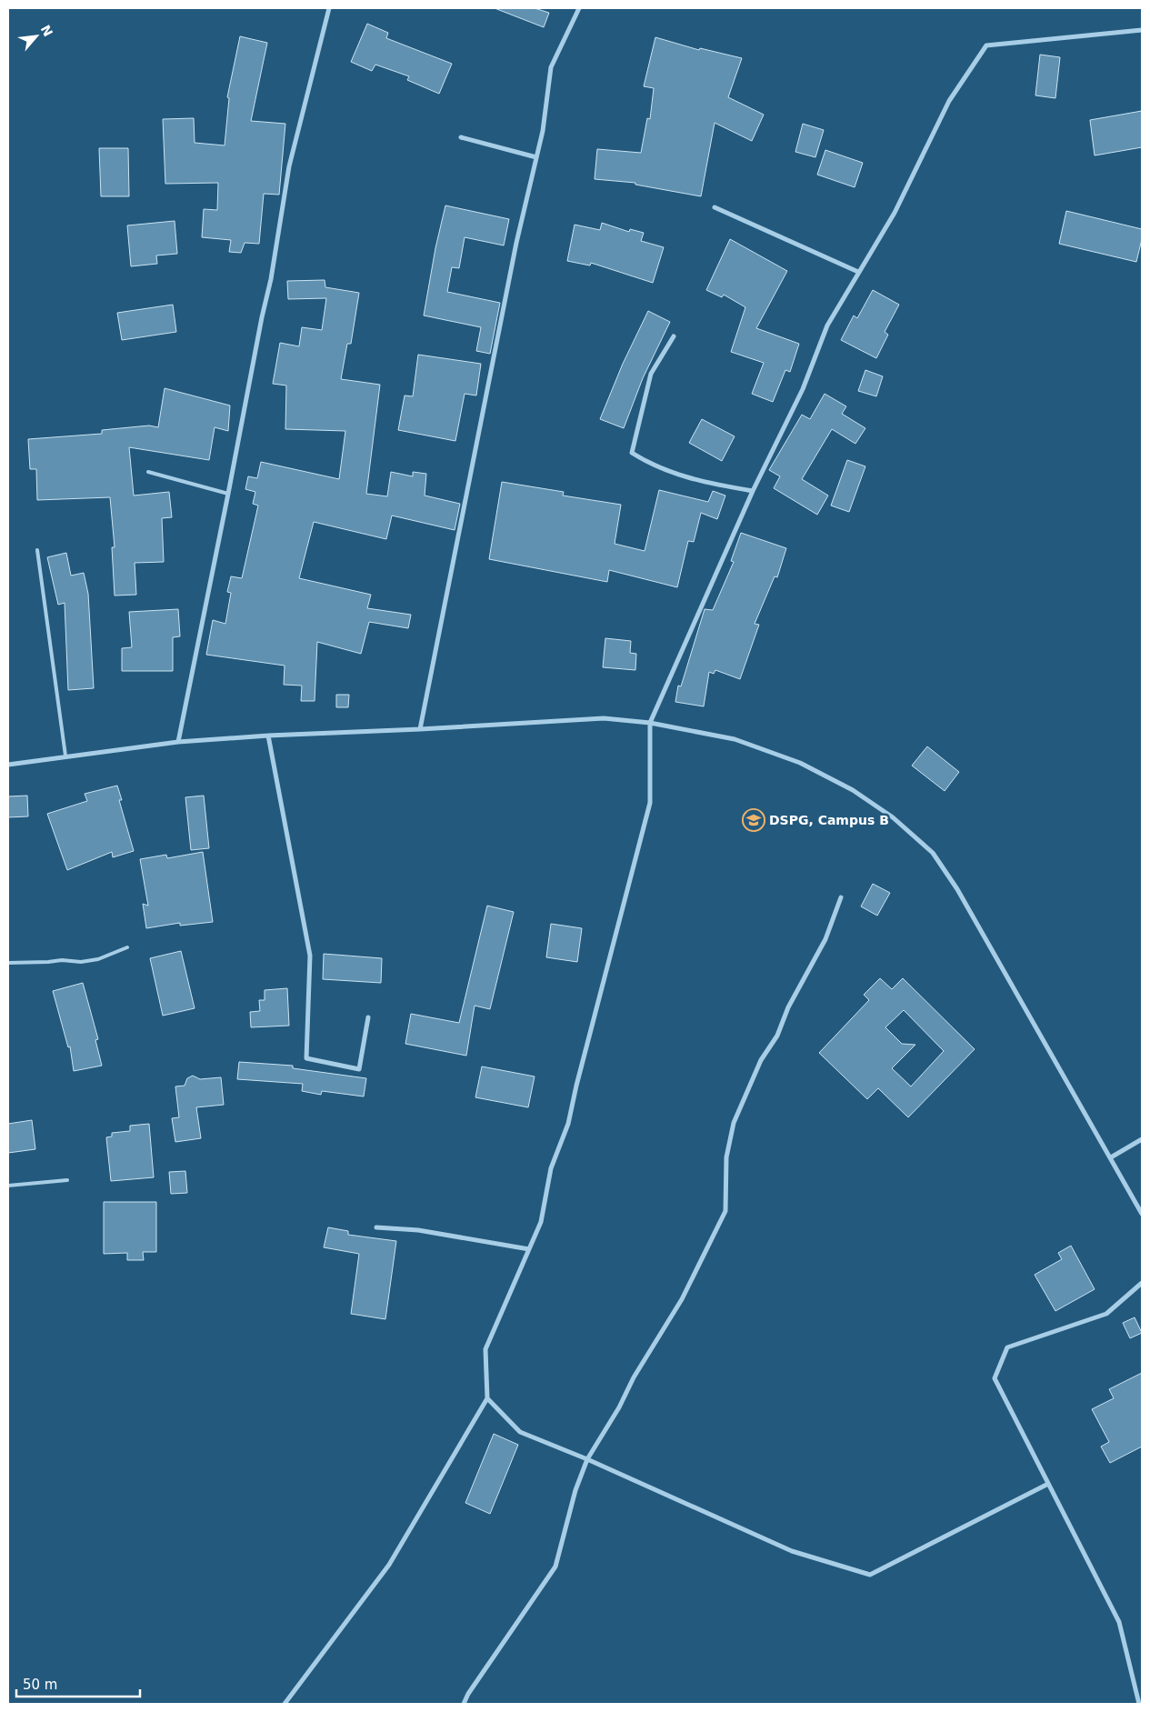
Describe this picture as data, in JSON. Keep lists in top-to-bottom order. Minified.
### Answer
{"places":{"school or university":["DSPG, Campus B"]},"scale_bar":"50 m","north":"top right"}
